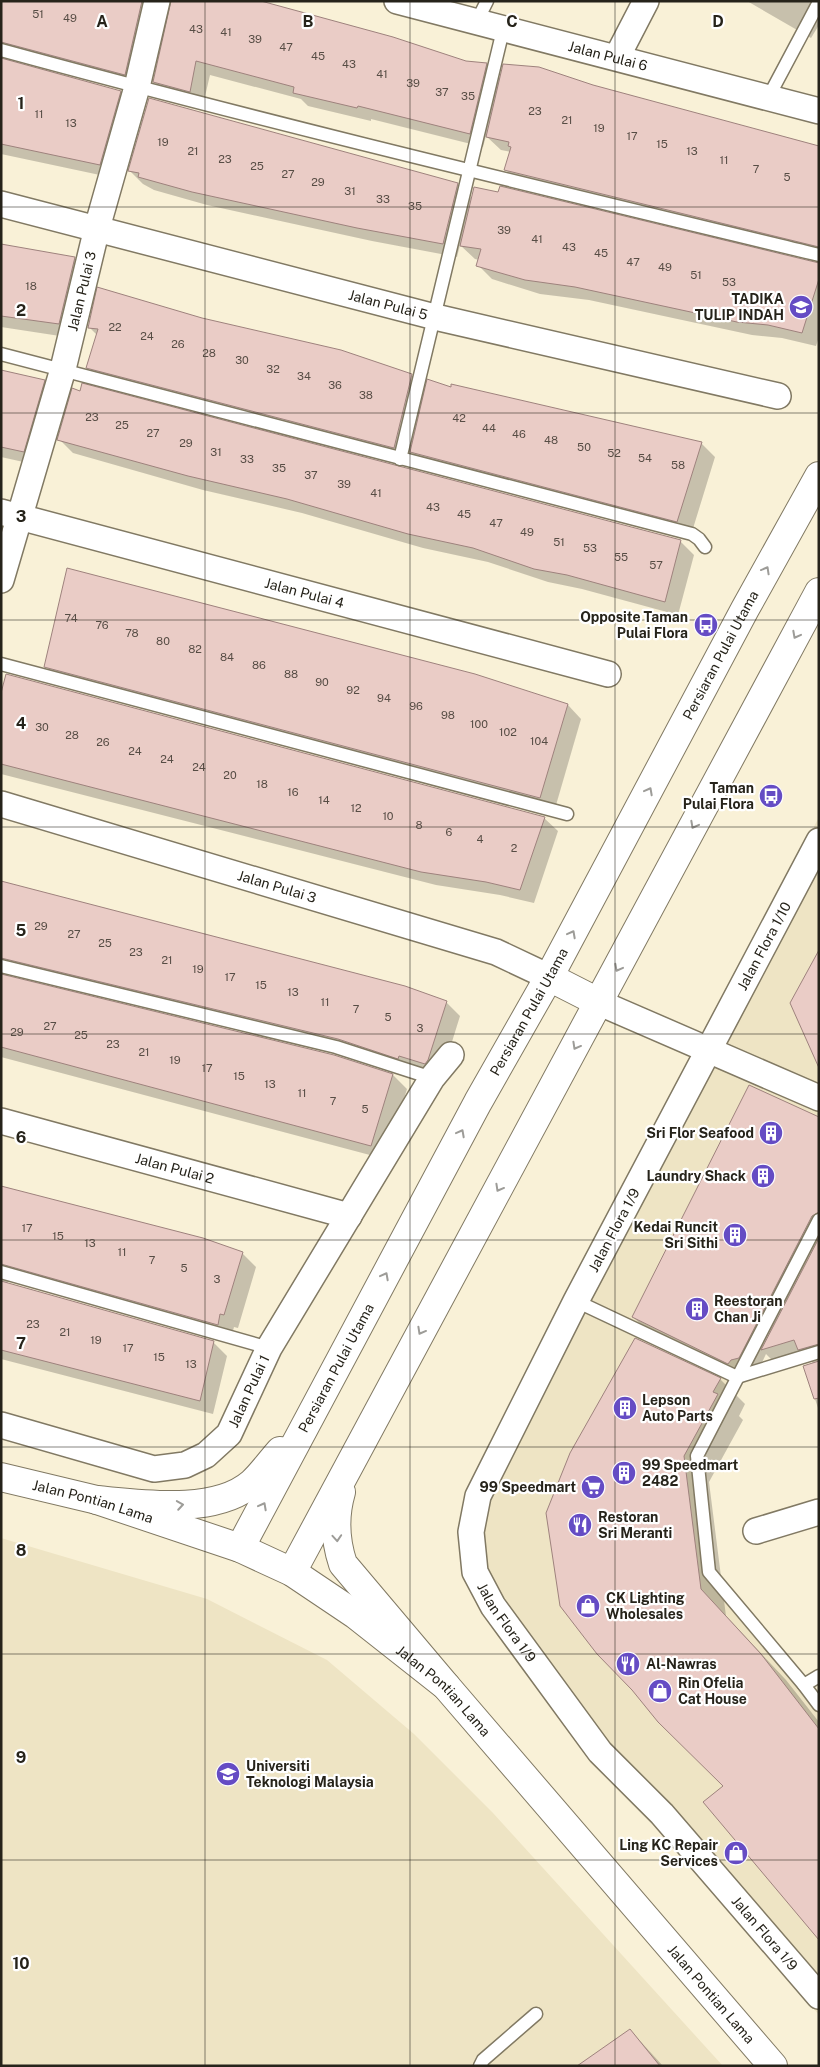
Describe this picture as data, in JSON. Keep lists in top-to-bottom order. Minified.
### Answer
{"streets":{"main road":["Persiaran Pulai Utama","Jalan Pontian Lama"],"street":["Jalan Pulai 6","Jalan Pulai 3","Jalan Pulai 5","Jalan Pulai 4","Jalan Flora 1/10","Jalan Pulai 2","Jalan Flora 1/9","Jalan Pulai 1"]},"crossings":[["Jalan Pulai 3","Jalan Pulai 5"],["Jalan Pulai 3","Jalan Pulai 4"],["Jalan Pulai 3","Persiaran Pulai Utama"],["Persiaran Pulai Utama","Jalan Pontian Lama"],["Jalan Flora 1/10","Jalan Flora 1/9"],["Jalan Pulai 2","Jalan Pulai 1"]],"places":{"school or university":["TADIKA TULIP INDAH","Universiti Teknologi Malaysia"],"bus stop":["Opposite Taman Pulai Flora","Taman Pulai Flora"],"building":["Sri Flor Seafood","Laundry Shack","Kedai Runcit Sri Sithi","Reestoran Chan Ji","Lepson Auto Parts","99 Speedmart 2482"],"supermarket":["99 Speedmart"],"restaurant":["Restoran Sri Meranti","Al-Nawras"],"shop":["CK Lighting Wholesales","Rin Ofelia Cat House","Ling KC Repair Services"]},"house_numbers":["51","49","43","41","39","47","45","43","41","39","37","35","23","11","21","13","19","17","19","15","21","13","23","11","25","7","27","5","29","31","33","35","39","41","43","45","47","49","51","53","18","22","24","26","28","30","32","34","36","38","23","42","25","44","27","46","48","29","50","31","52","54","33","58","35","37","39","41","43","45","47","49","51","53","55","57","74","76","78","80","82","84","86","88","90","92","94","96","98","100","30","102","28","104","26","24","24","24","20","18","16","14","12","10","8","6","4","2","29","27","25","23","21","19","17","15","13","11","7","5","27","3","29","25","23","21","19","17","15","13","11","7","5","17","15","13","11","7","5","3","23","21","19","17","15","13"],"grid":{"columns":["A","B","C","D"],"rows":["1","2","3","4","5","6","7","8","9","10"]}}
